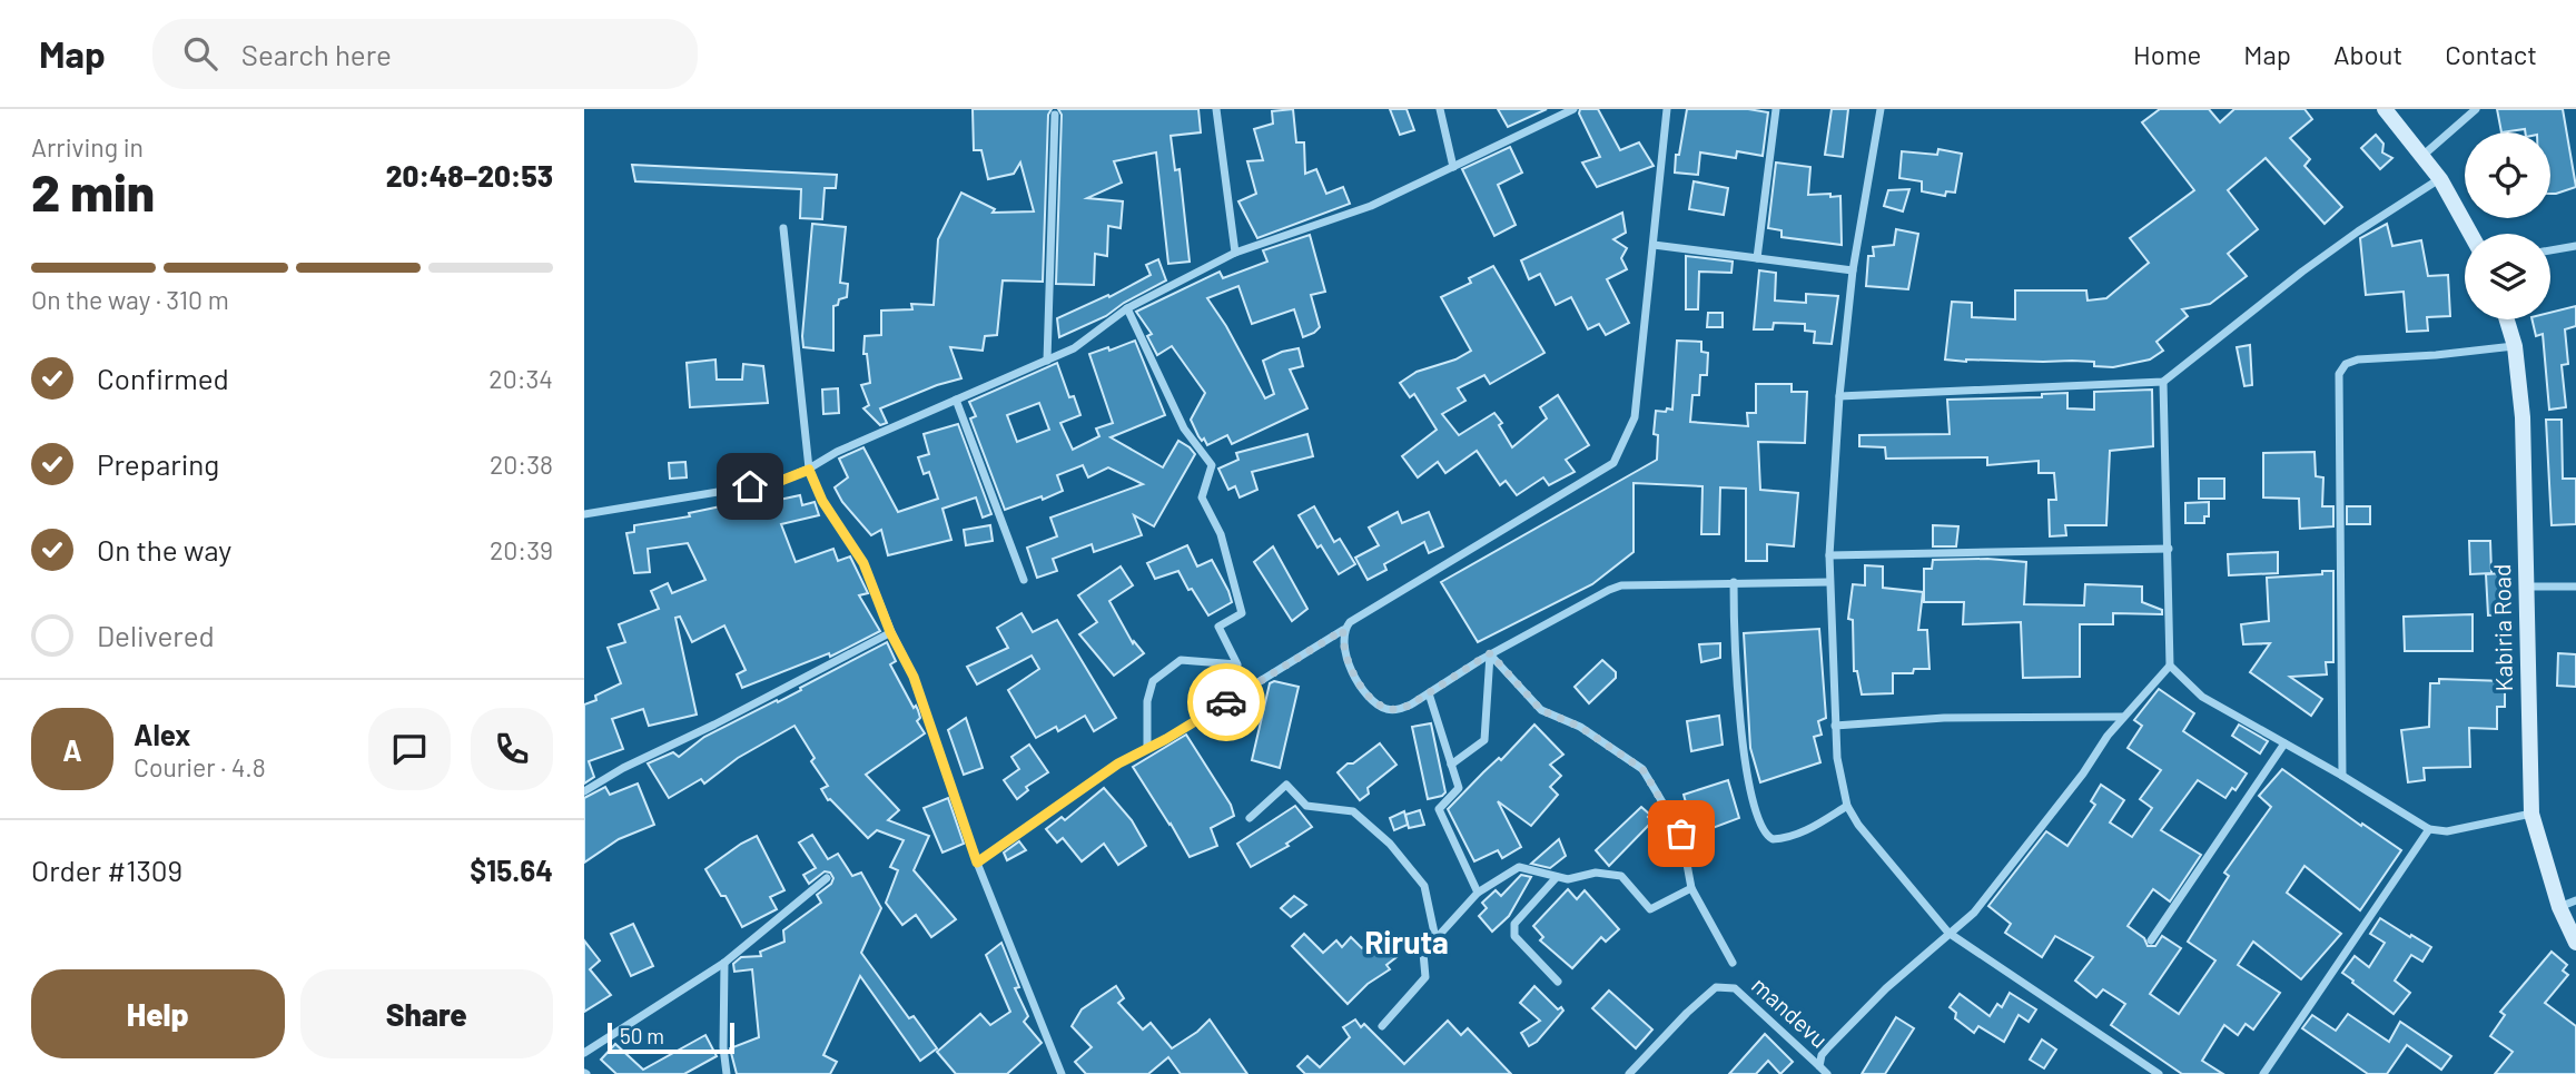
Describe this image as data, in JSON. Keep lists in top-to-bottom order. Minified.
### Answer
{"streets":{"main road":["Kabiria Road"],"street":["mandevu"]},"districts":["Riruta"],"scale_bar":"50 m","page":{"header":"Map","search":"Search here","nav":["Home","Map","About","Contact"],"heading":["2 min","Arriving in","20:48–20:53"],"panel":["Alex","Courier · 4.8","Order #1309","$15.64"],"bar":"On the way · 310 m","list":[["Confirmed","20:34"],["Preparing","20:38"],["On the way","20:39"],"Delivered"],"round":"A","buttons":["Help","Share"],"scale":"50 m"}}
